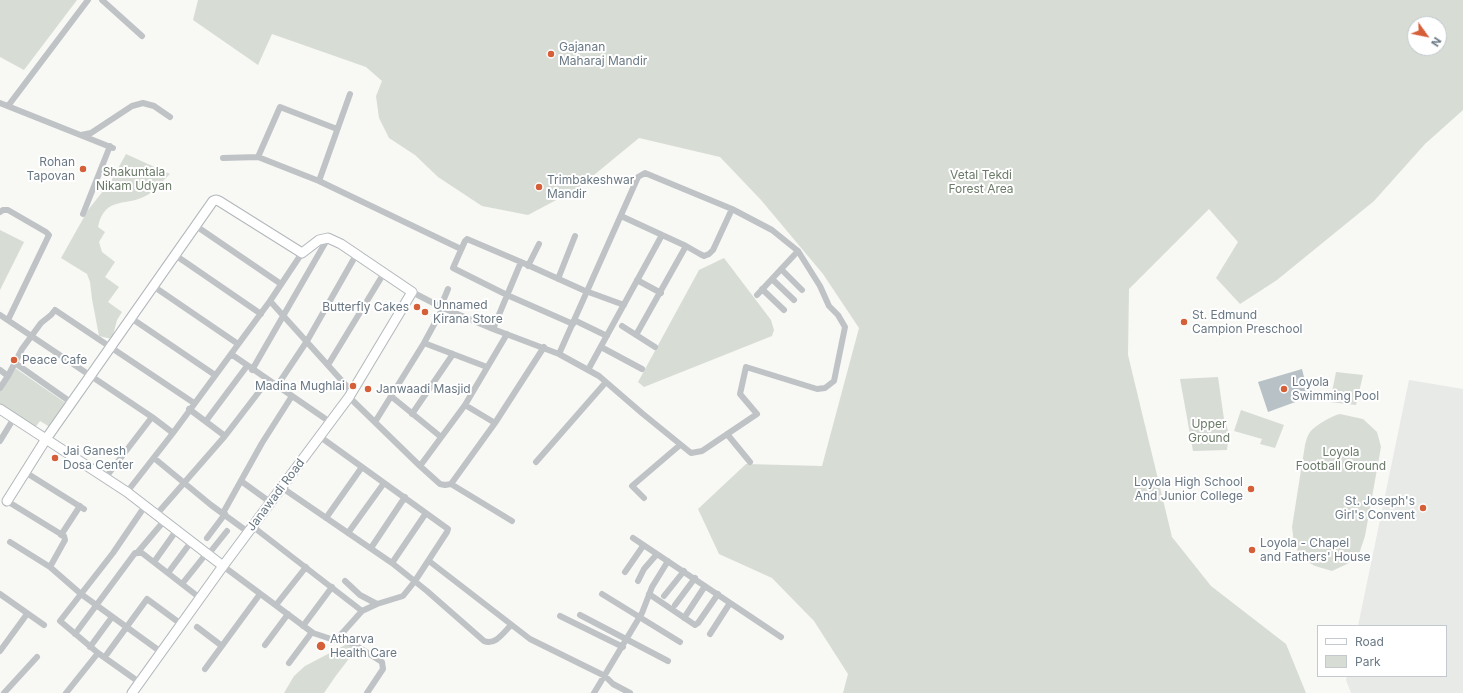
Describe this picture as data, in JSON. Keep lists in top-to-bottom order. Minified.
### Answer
{"streets":{"street":["Janawadi Road"]},"parks":["Shakuntala Nikam Udyan","Vetal Tekdi Forest Area","Upper Ground","Loyola Football Ground"],"places":["Gajanan Maharaj Mandir","Rohan Tapovan","Trimbakeshwar Mandir","Butterfly Cakes","Unnamed Kirana Store","St. Edmund Campion Preschool","Peace Cafe","Madina Mughlai","Janwaadi Masjid","Loyola Swimming Pool","Jai Ganesh Dosa Center","Loyola High School And Junior College","St. Joseph's Girl's Convent","Loyola - Chapel and Fathers' House","Atharva Health Care"],"legend":["Road","Park"],"north":"bottom right"}
